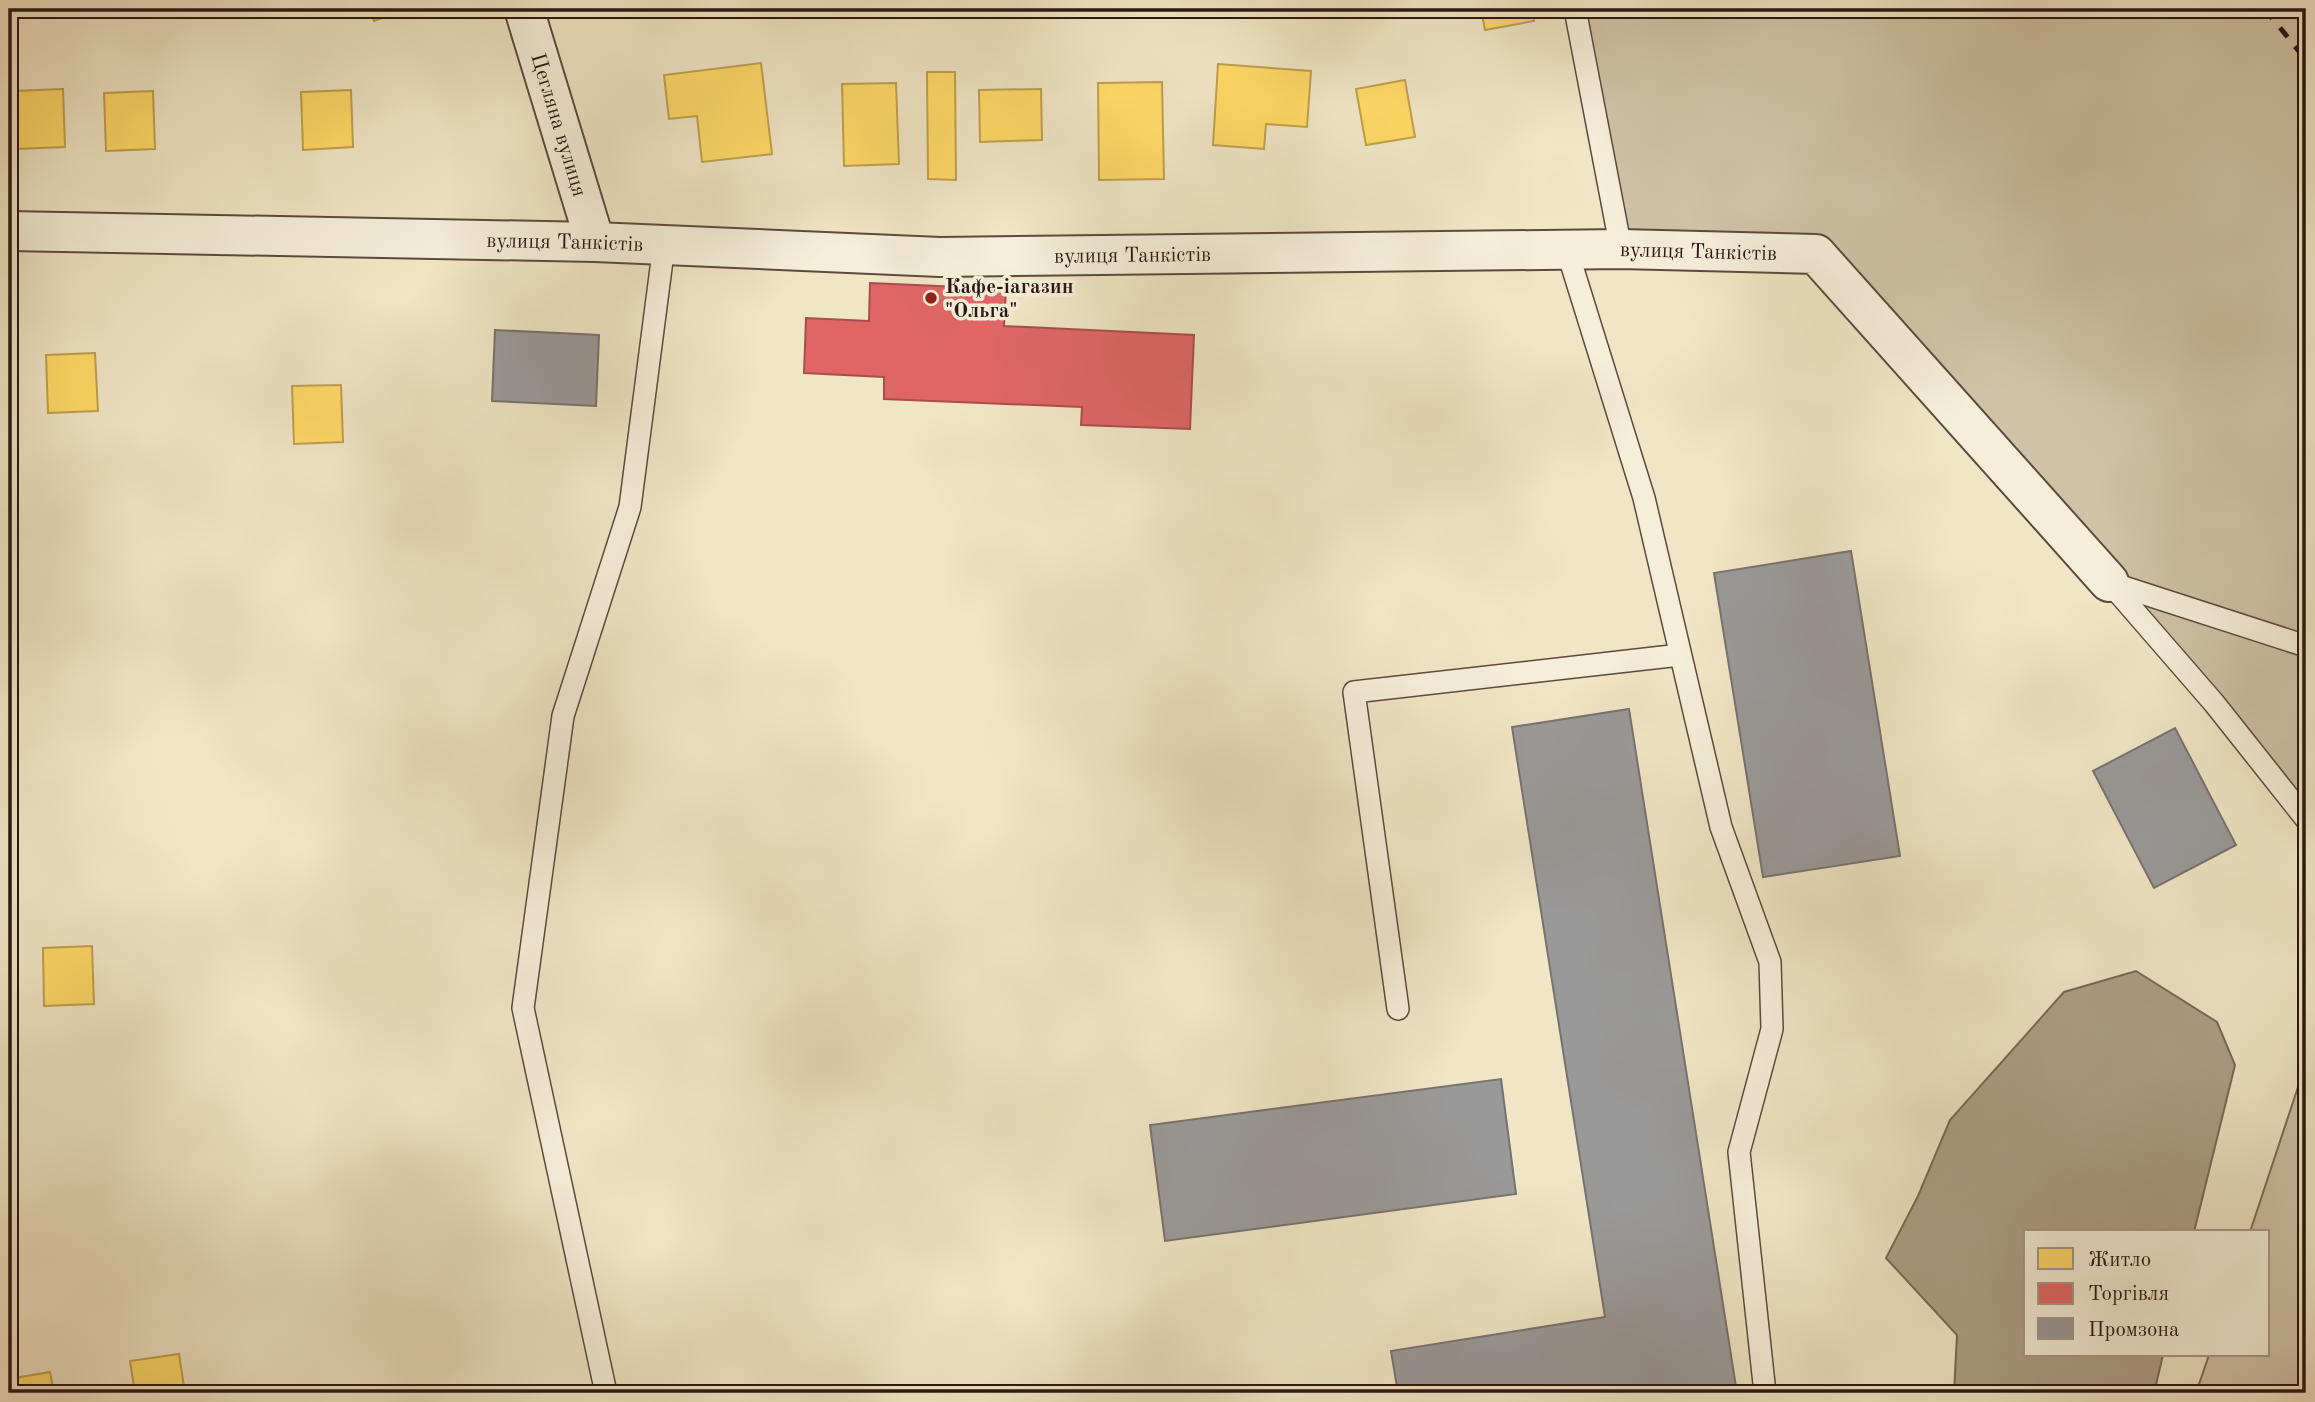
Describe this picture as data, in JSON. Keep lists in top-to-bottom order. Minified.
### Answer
{"streets":{"street":["Цегляна вулиця","вулиця Танкістів"]},"crossings":[["Цегляна вулиця","вулиця Танкістів"]],"places":["Кафе-іагазин \"Ольга\""],"legend":["Житло","Торгівля","Промзона"]}
